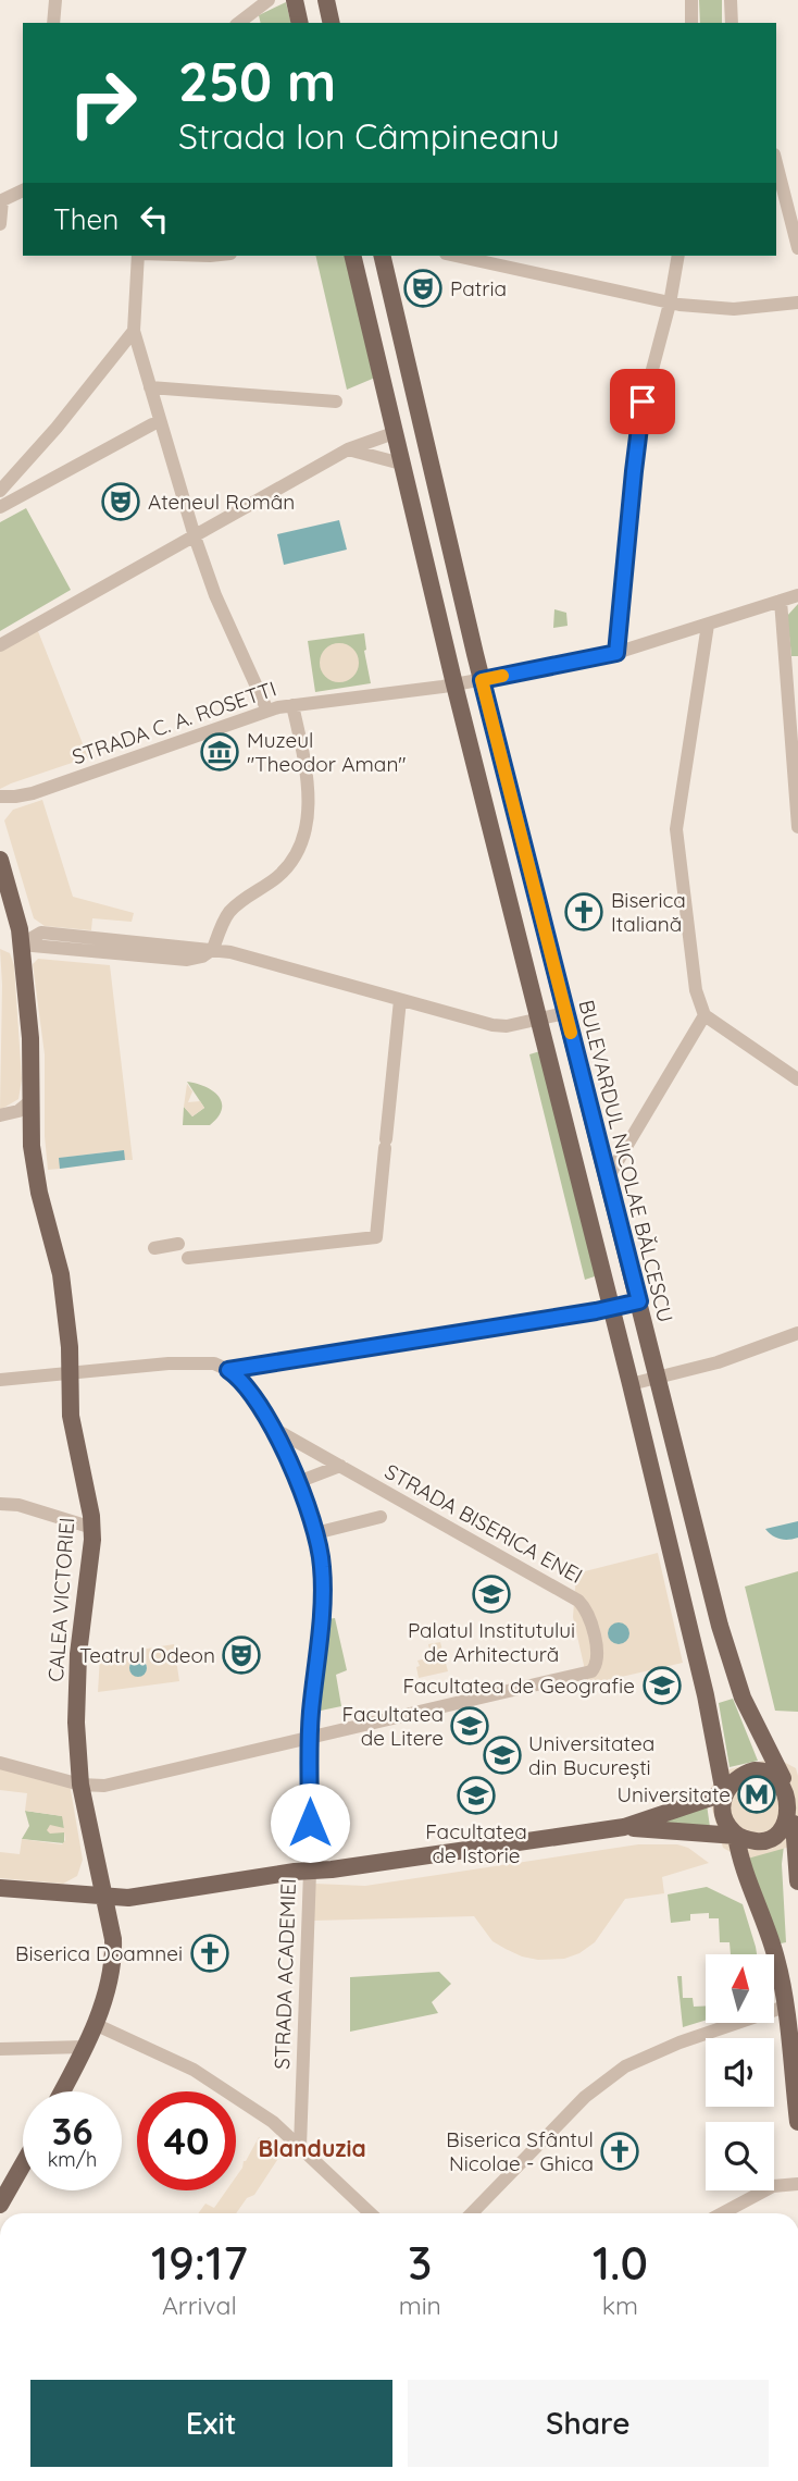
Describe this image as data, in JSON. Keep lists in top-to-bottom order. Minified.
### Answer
{"streets":{"main road":["BULEVARDUL NICOLAE BĂLCESCU","CALEA VICTORIEI"],"street":["STRADA C. A. ROSETTI","STRADA BISERICA ENEI","STRADA ACADEMIEI"]},"crossings":[["STRADA C. A. ROSETTI","BULEVARDUL NICOLAE BĂLCESCU"],["STRADA BISERICA ENEI","STRADA ACADEMIEI"]],"districts":["Blanduzia"],"places":{"theatre":["Patria","Ateneul Român","Teatrul Odeon"],"museum":["Muzeul \"Theodor Aman\""],"church":["Biserica Italiană","Biserica Doamnei","Biserica Sfântul Nicolae - Ghica"],"school or university":["Palatul Institutului de Arhitectură","Facultatea de Geografie","Facultatea de Litere","Universitatea din București","Facultatea de Istorie"],"metro station":["Universitate"]},"north":"top","page":{"turn":["250 m","Strada Ion Câmpineanu"],"then":"Then","speed":"36 km/h","limit":"40","eta":["19:17","Arrival","3","min","1.0","km"],"buttons":["Exit","Share"]}}
